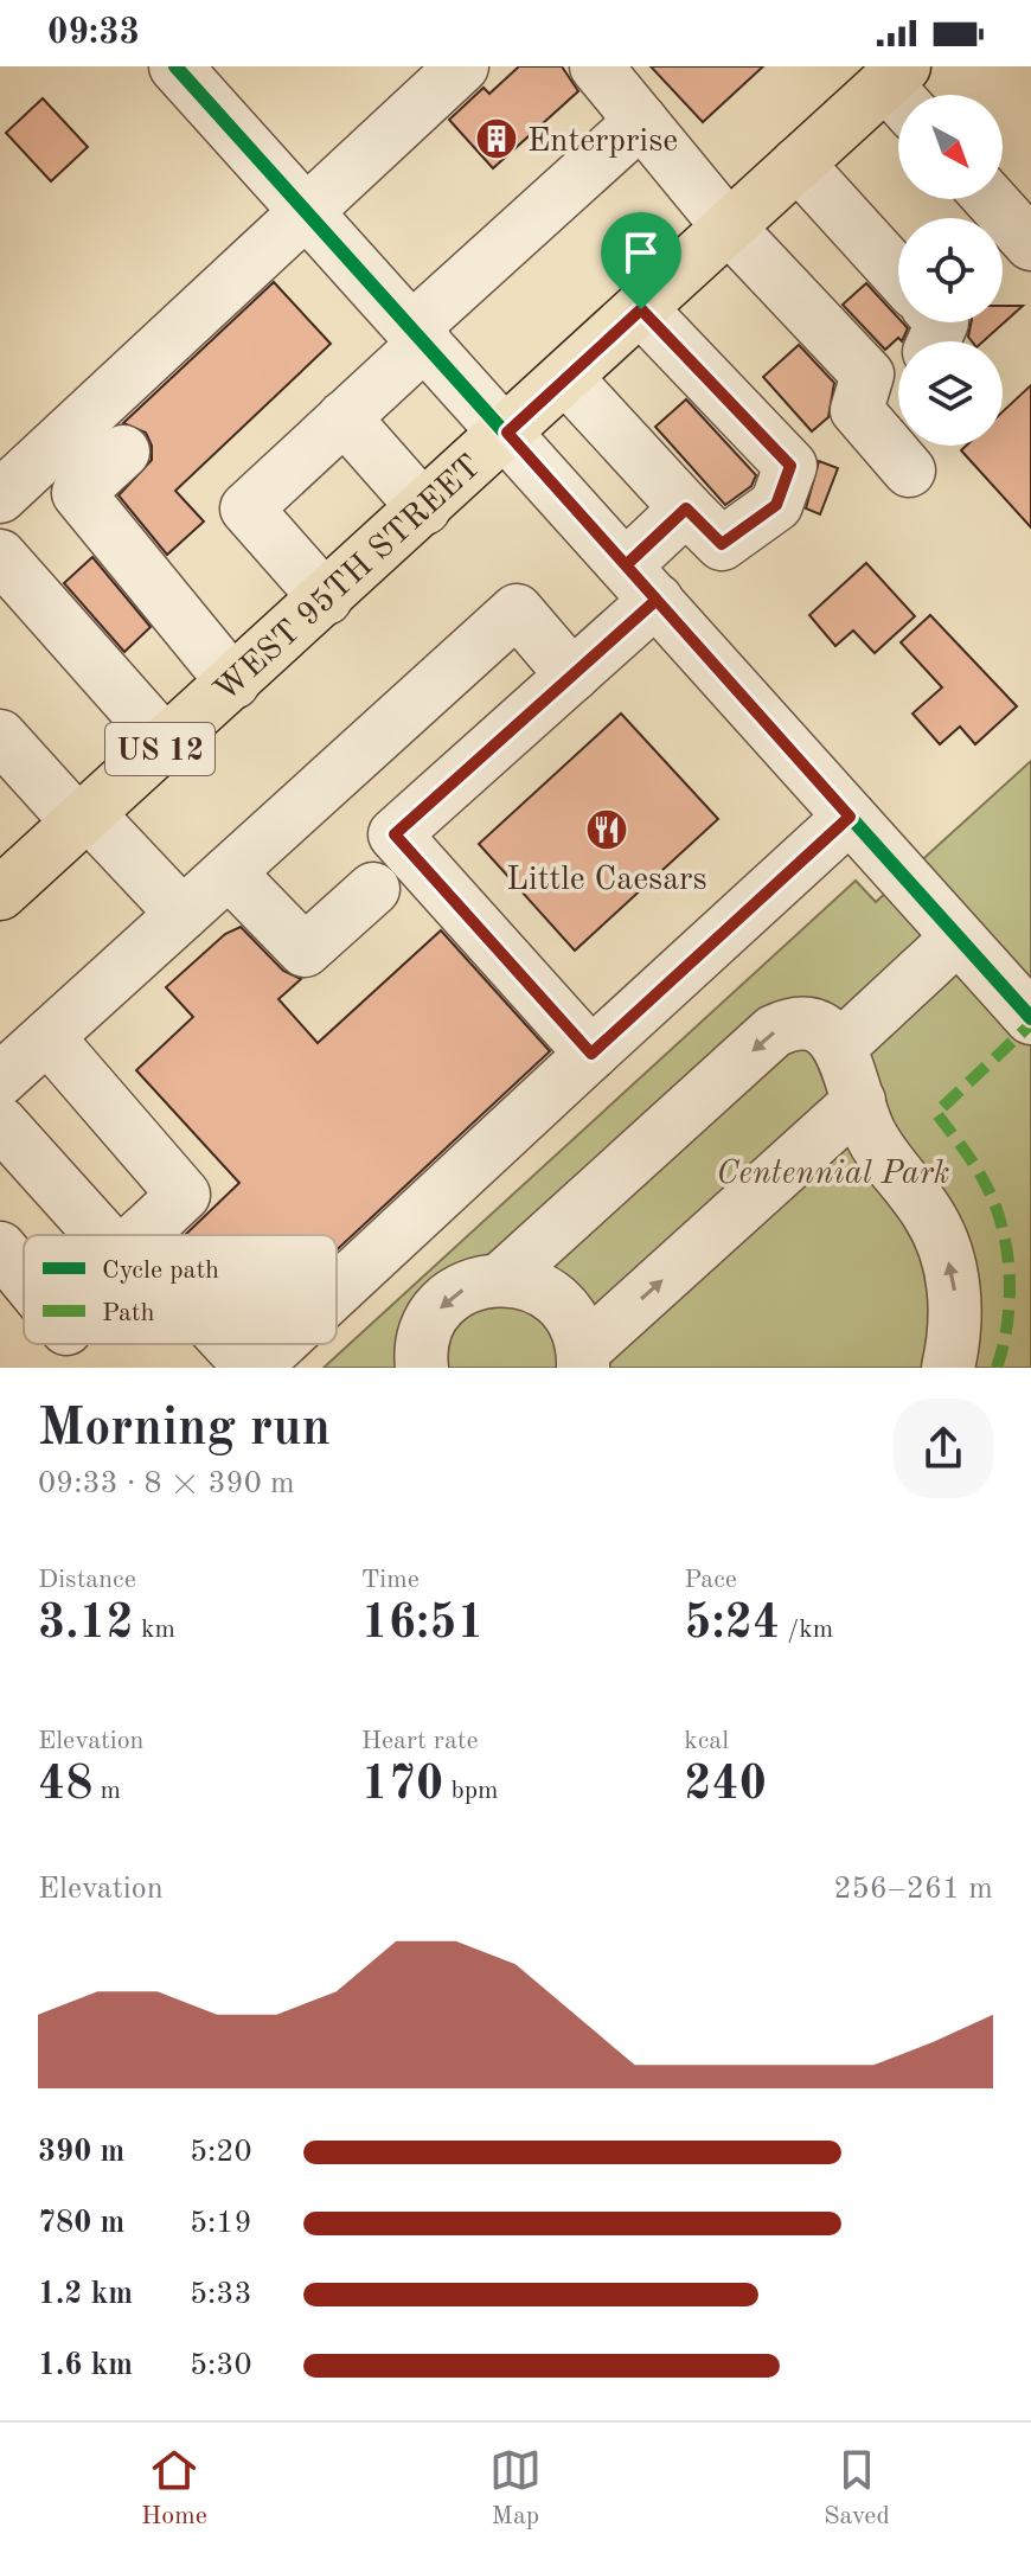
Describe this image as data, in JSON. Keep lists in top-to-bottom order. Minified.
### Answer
{"streets":{"main road":["WEST 95TH STREET","US 12"]},"parks":["Centennial Park"],"places":{"building":["Enterprise"],"restaurant":["Little Caesars"]},"legend":["Cycle path","Path"],"north":"bottom right","page":{"status":"09:33","heading":["Morning run","09:33 · 8 × 390 m"],"stats":[["Distance","3.12 km"],["Time","16:51"],["Pace","5:24 /km"],["Elevation","48 m"],["Heart rate","170 bpm"],["kcal","240"]],"chart":["Elevation","256–261 m"],"list":[{"name":"390 m","note":"5:20"},{"name":"780 m","note":"5:19"},{"name":"1.2 km","note":"5:33"},{"name":"1.6 km","note":"5:30"}],"tabs":["Home","Map","Saved"]}}
